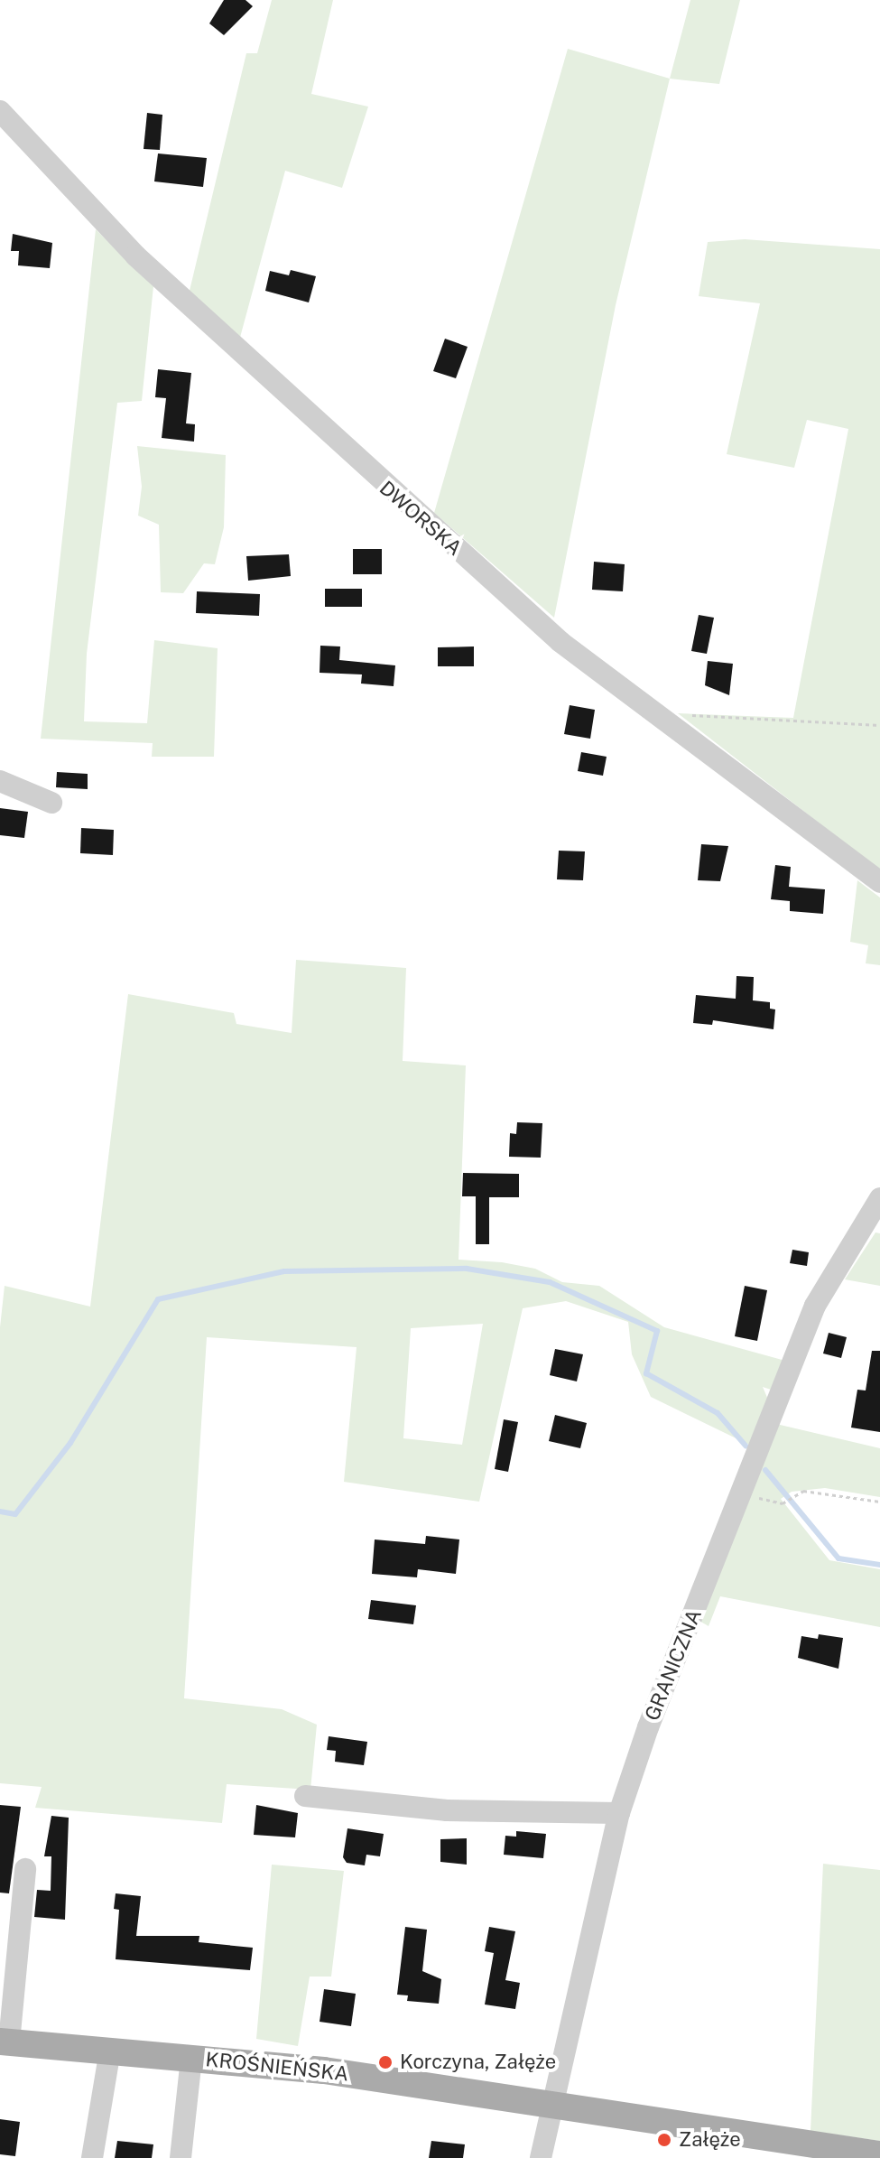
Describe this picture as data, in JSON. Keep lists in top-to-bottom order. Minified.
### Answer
{"streets":{"main road":["KROŚNIEŃSKA"],"street":["DWORSKA","GRANICZNA"]},"crossings":[["GRANICZNA","KROŚNIEŃSKA"]],"places":["Korczyna, Załęże","Załęże"]}
